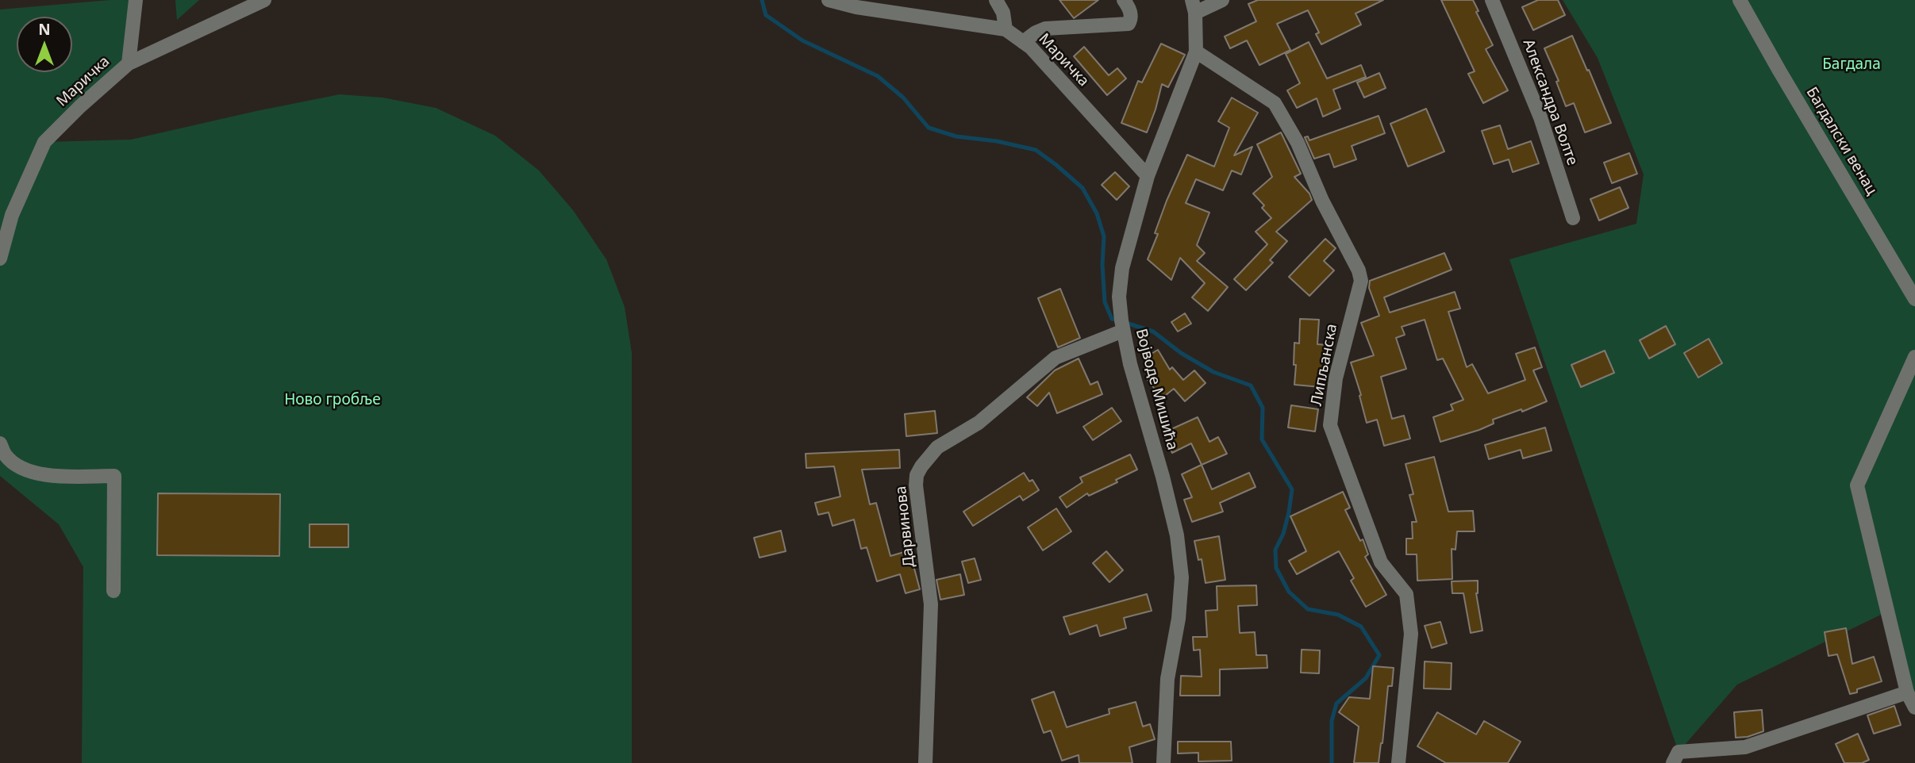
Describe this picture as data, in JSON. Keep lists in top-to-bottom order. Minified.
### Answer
{"streets":{"street":["Маричка","Александра Волте","Багдалски венац","Липљанска","Војводе Мишића","Дарвинова"]},"crossings":[["Маричка","Војводе Мишића"],["Липљанска","Војводе Мишића"],["Војводе Мишића","Дарвинова"]],"parks":["Багдала","Ново гробље"],"north":"top"}
